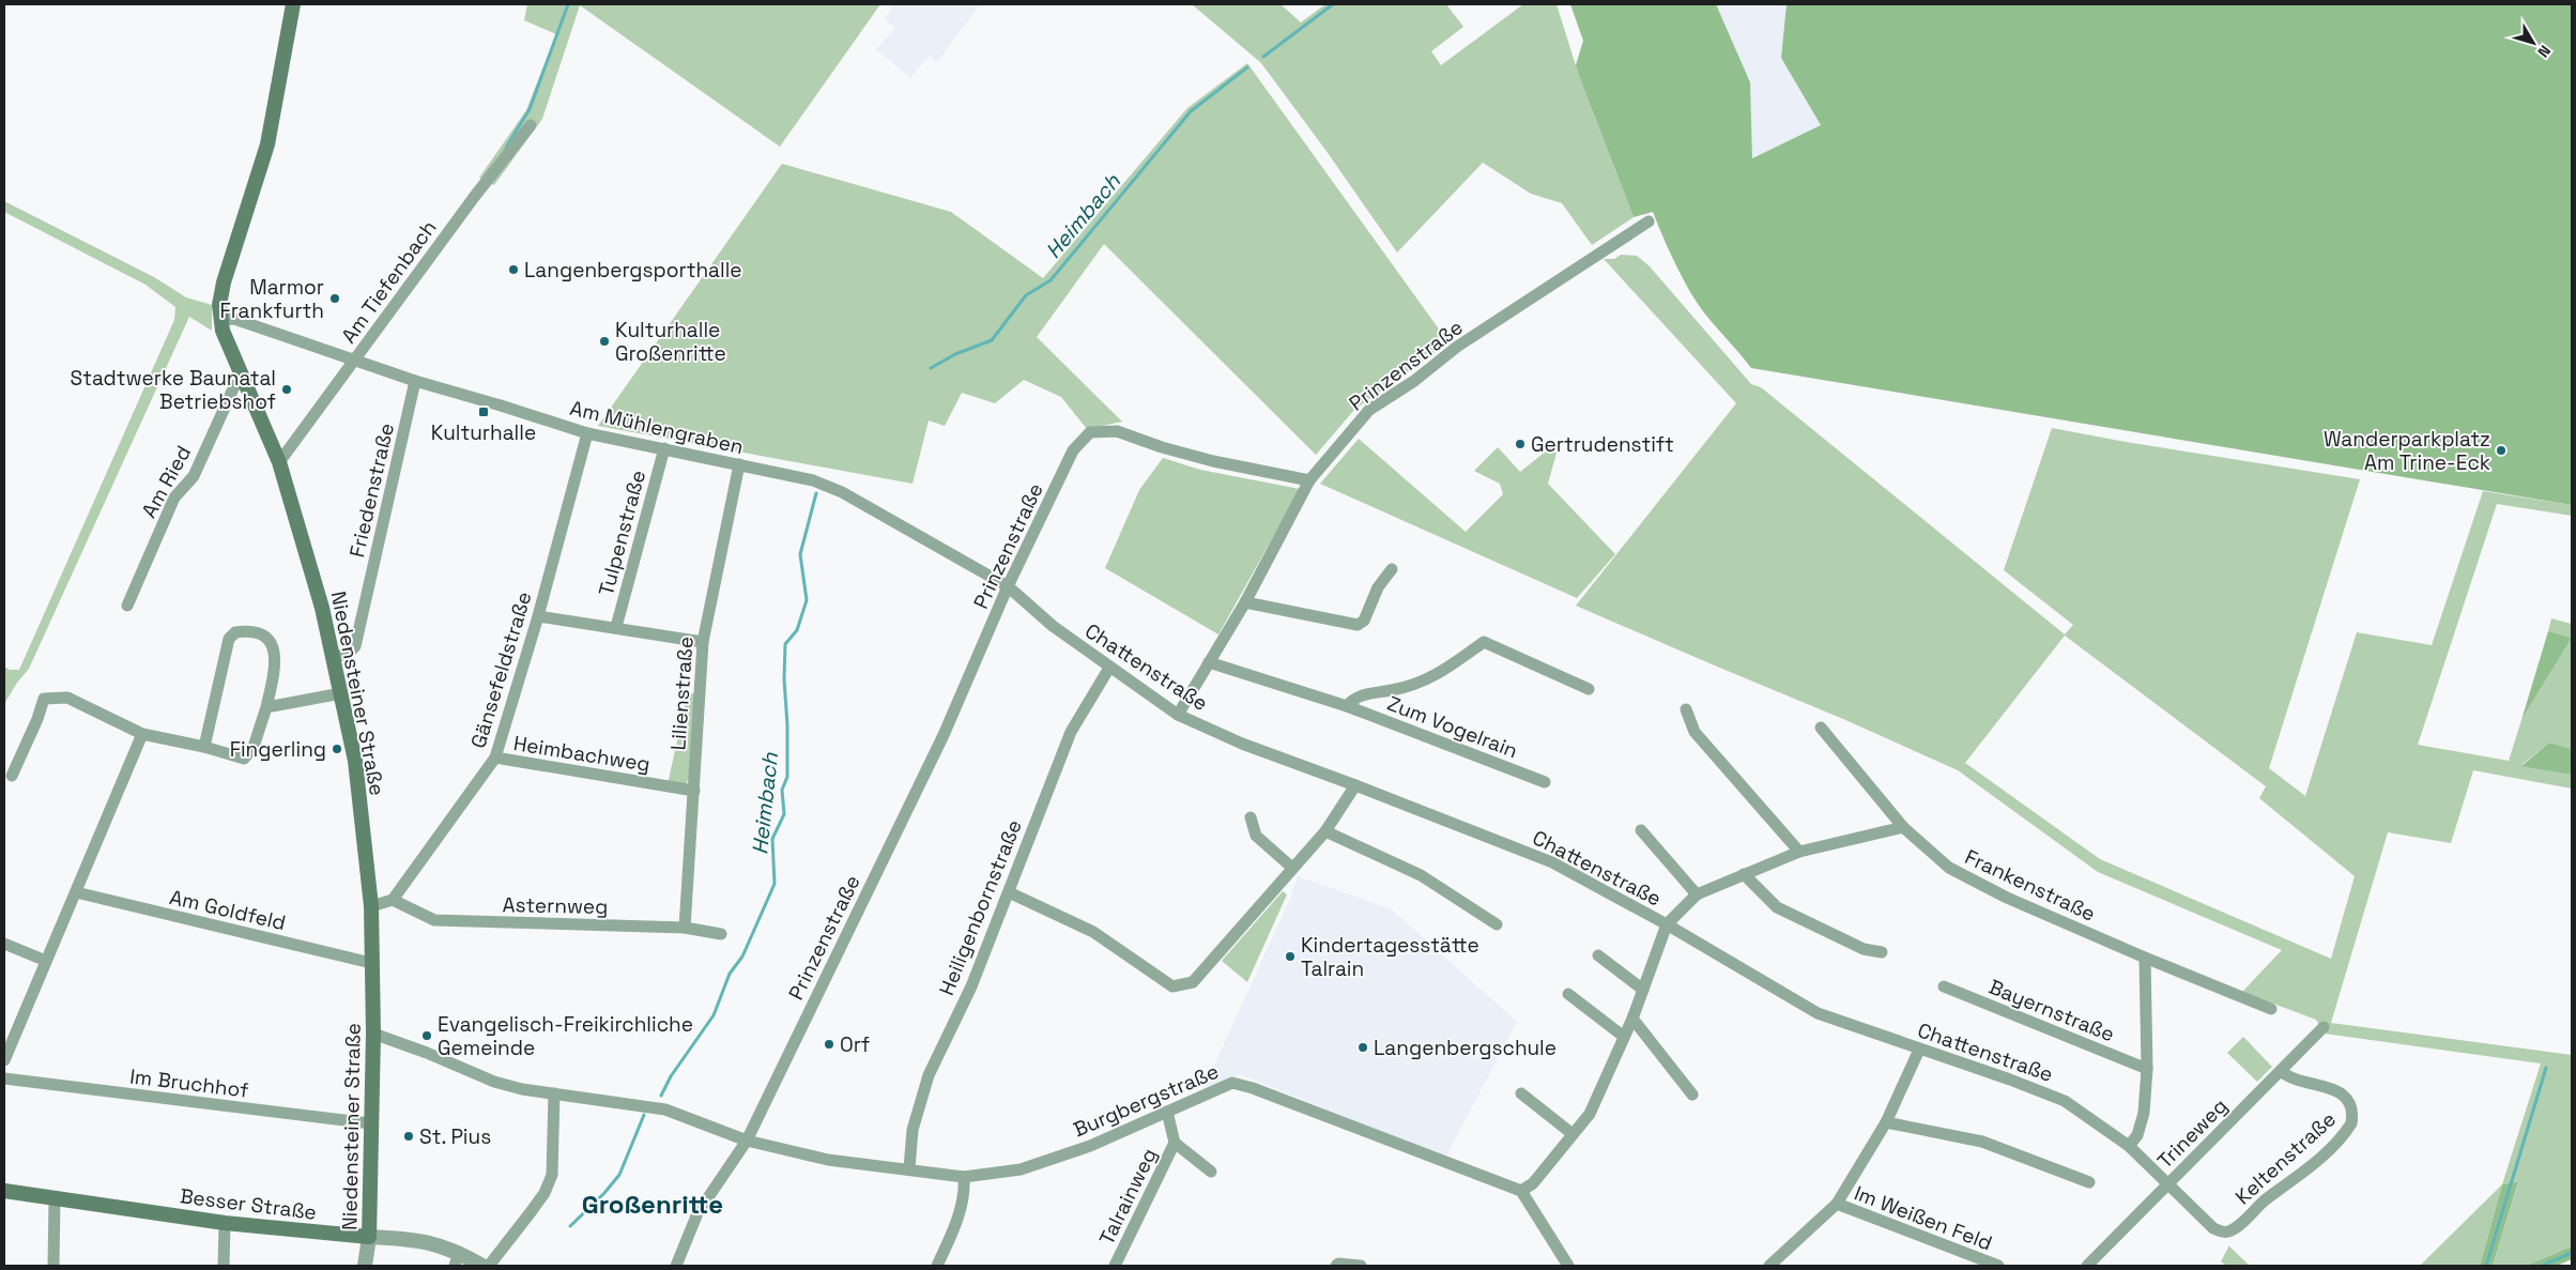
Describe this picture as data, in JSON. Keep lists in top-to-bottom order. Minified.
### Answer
{"streets":{"main road":["Niedensteiner Straße","Besser Straße"],"street":["Am Tiefenbach","Prinzenstraße","Am Mühlengraben","Am Ried","Friedenstraße","Tulpenstraße","Chattenstraße","Gänsefeldstraße","Lilienstraße","Zum Vogelrain","Heimbachweg","Frankenstraße","Asternweg","Heiligenbornstraße","Am Goldfeld","Bayernstraße","Im Bruchhof","Burgbergstraße","Trineweg","Keltenstraße","Talrainweg","Im Weißen Feld"]},"crossings":[["Am Tiefenbach","Am Mühlengraben"],["Am Tiefenbach","Niedensteiner Straße"],["Prinzenstraße","Am Mühlengraben"],["Prinzenstraße","Chattenstraße"],["Prinzenstraße","Burgbergstraße"],["Am Mühlengraben","Friedenstraße"],["Am Mühlengraben","Tulpenstraße"],["Am Mühlengraben","Chattenstraße"],["Am Mühlengraben","Gänsefeldstraße"],["Am Mühlengraben","Niedensteiner Straße"],["Am Mühlengraben","Lilienstraße"],["Am Ried","Niedensteiner Straße"],["Friedenstraße","Niedensteiner Straße"],["Chattenstraße","Heiligenbornstraße"],["Chattenstraße","Bayernstraße"],["Chattenstraße","Trineweg"],["Chattenstraße","Keltenstraße"],["Gänsefeldstraße","Heimbachweg"],["Gänsefeldstraße","Asternweg"],["Niedensteiner Straße","Am Goldfeld"],["Niedensteiner Straße","Im Bruchhof"],["Niedensteiner Straße","Burgbergstraße"],["Niedensteiner Straße","Besser Straße"],["Lilienstraße","Heimbachweg"],["Lilienstraße","Asternweg"],["Frankenstraße","Bayernstraße"],["Heiligenbornstraße","Burgbergstraße"],["Burgbergstraße","Talrainweg"],["Trineweg","Keltenstraße"]],"districts":["Großenritte"],"water":["Heimbach"],"places":{"other":["Langenbergsporthalle","Marmor Frankfurth","Kulturhalle Großenritte","Stadtwerke Baunatal Betriebshof","Gertrudenstift","Wanderparkplatz Am Trine-Eck","Fingerling","Kindertagesstätte Talrain","Evangelisch-Freikirchliche Gemeinde","Orf","Langenbergschule","St. Pius"],"transit":["Kulturhalle"]},"north":"bottom right"}
